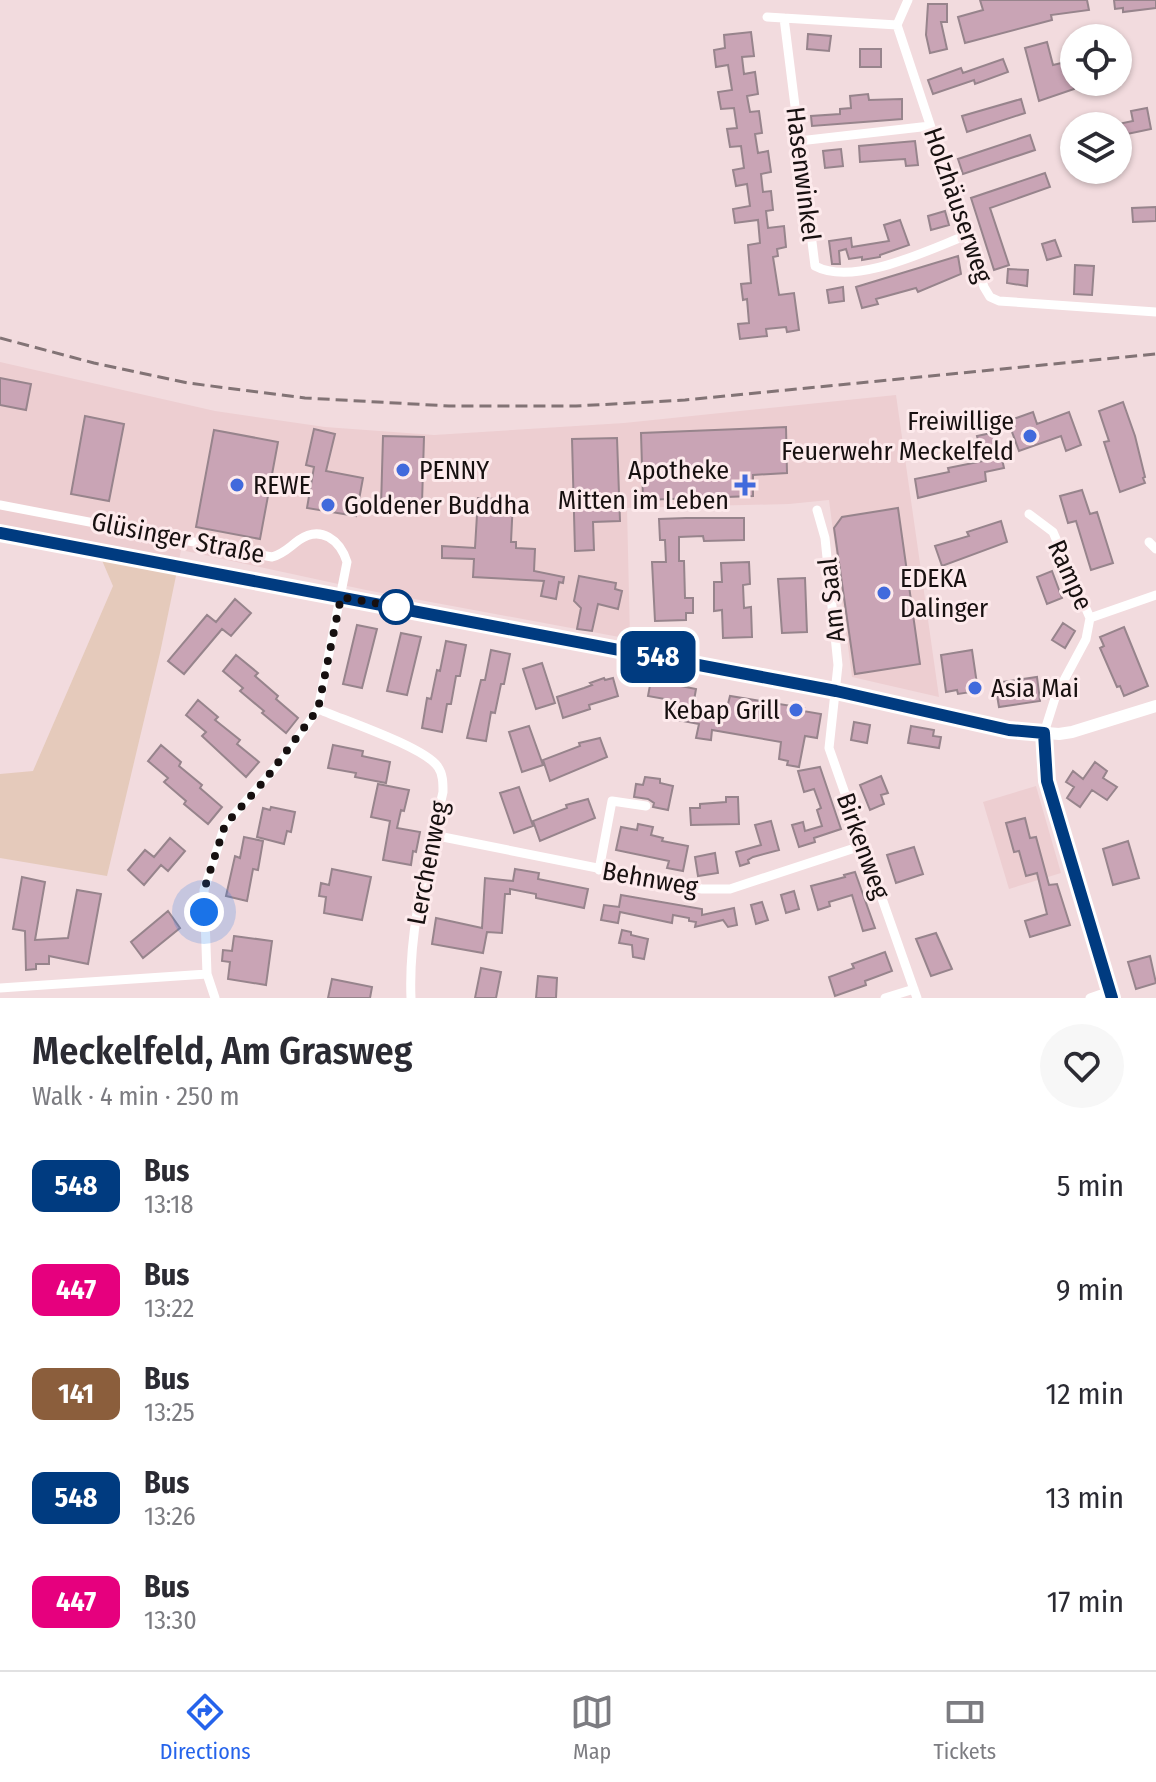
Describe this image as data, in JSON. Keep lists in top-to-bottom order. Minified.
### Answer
{"streets":{"main road":["Glüsinger Straße"],"street":["Hasenwinkel","Holzhäuserweg","Rampe","Am Saal","Birkenweg","Lerchenweg","Behnweg"]},"crossings":[["Hasenwinkel","Holzhäuserweg"],["Glüsinger Straße","Rampe"],["Glüsinger Straße","Am Saal"],["Glüsinger Straße","Birkenweg"],["Am Saal","Birkenweg"],["Birkenweg","Behnweg"],["Lerchenweg","Behnweg"]],"places":{"other":["Freiwillige Feuerwehr Meckelfeld","PENNY","REWE","Goldener Buddha","EDEKA Dalinger","Asia Mai","Kebap Grill"],"health":["Apotheke Mitten im Leben"]},"lines":["bus line 548"],"page":{"on_map":"548","heading":["Meckelfeld, Am Grasweg","Walk · 4 min · 250 m"],"list":[{"mark":"548","name":"Bus","note":"13:18","value":"5 min"},{"mark":"447","name":"Bus","note":"13:22","value":"9 min"},{"mark":"141","name":"Bus","note":"13:25","value":"12 min"},{"mark":"548","name":"Bus","note":"13:26","value":"13 min"},{"mark":"447","name":"Bus","note":"13:30","value":"17 min"}],"tabs":["Directions","Map","Tickets"]}}
